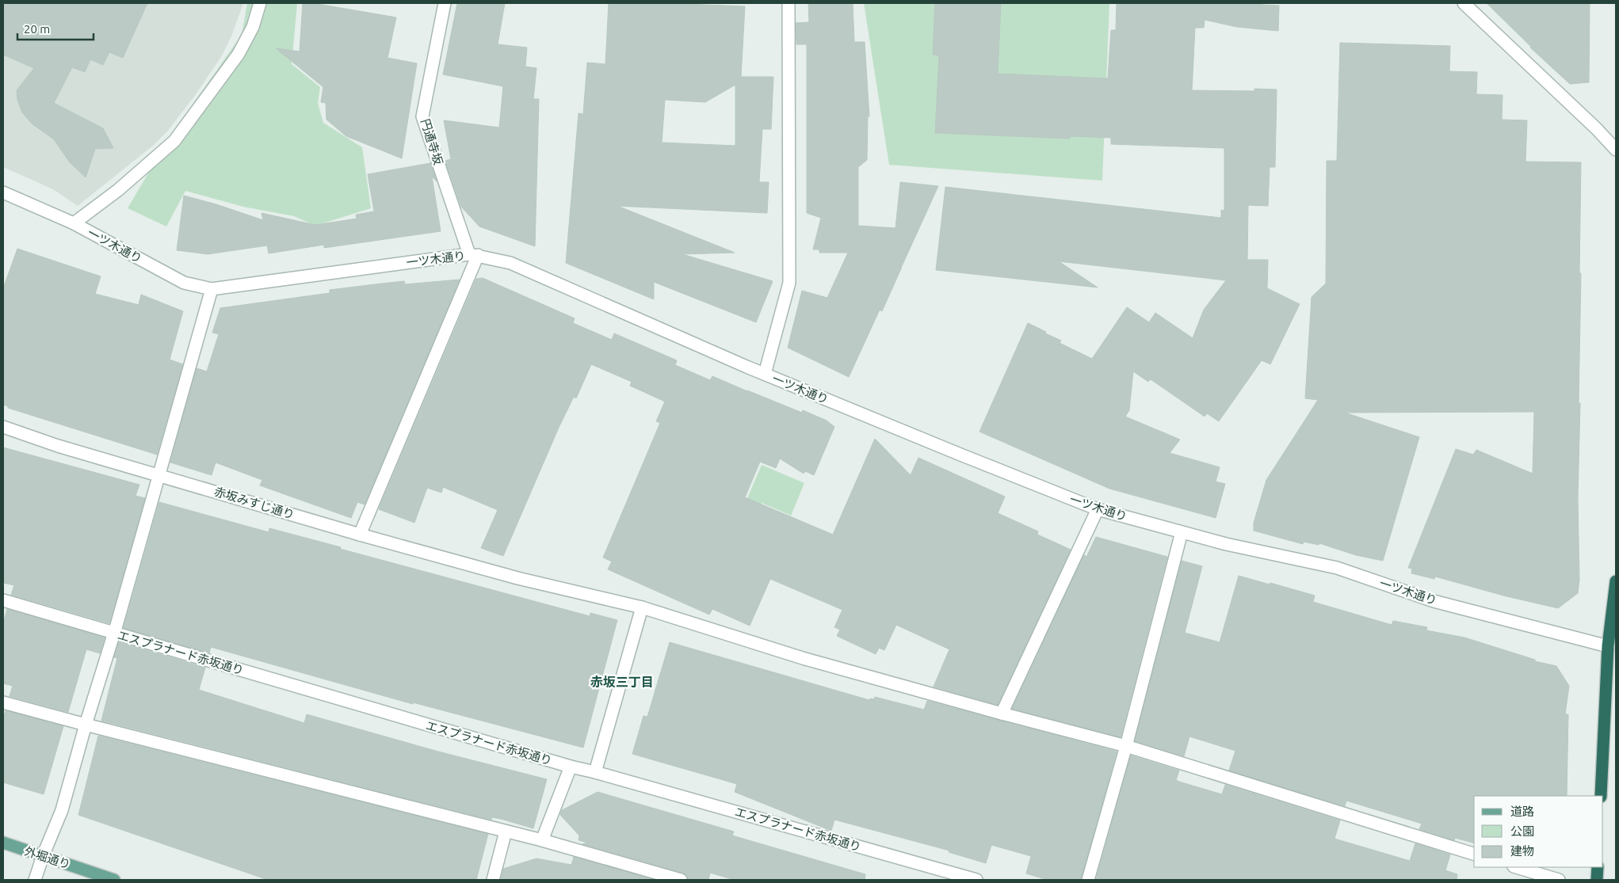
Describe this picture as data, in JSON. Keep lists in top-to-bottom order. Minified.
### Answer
{"streets":{"main road":["外堀通り"],"street":["円通寺坂","一ツ木通り","赤坂みすじ通り","エスプラナード赤坂通り"]},"crossings":[["円通寺坂","一ツ木通り"]],"districts":["赤坂三丁目"],"legend":["道路","公園","建物"],"scale_bar":"20 m"}
